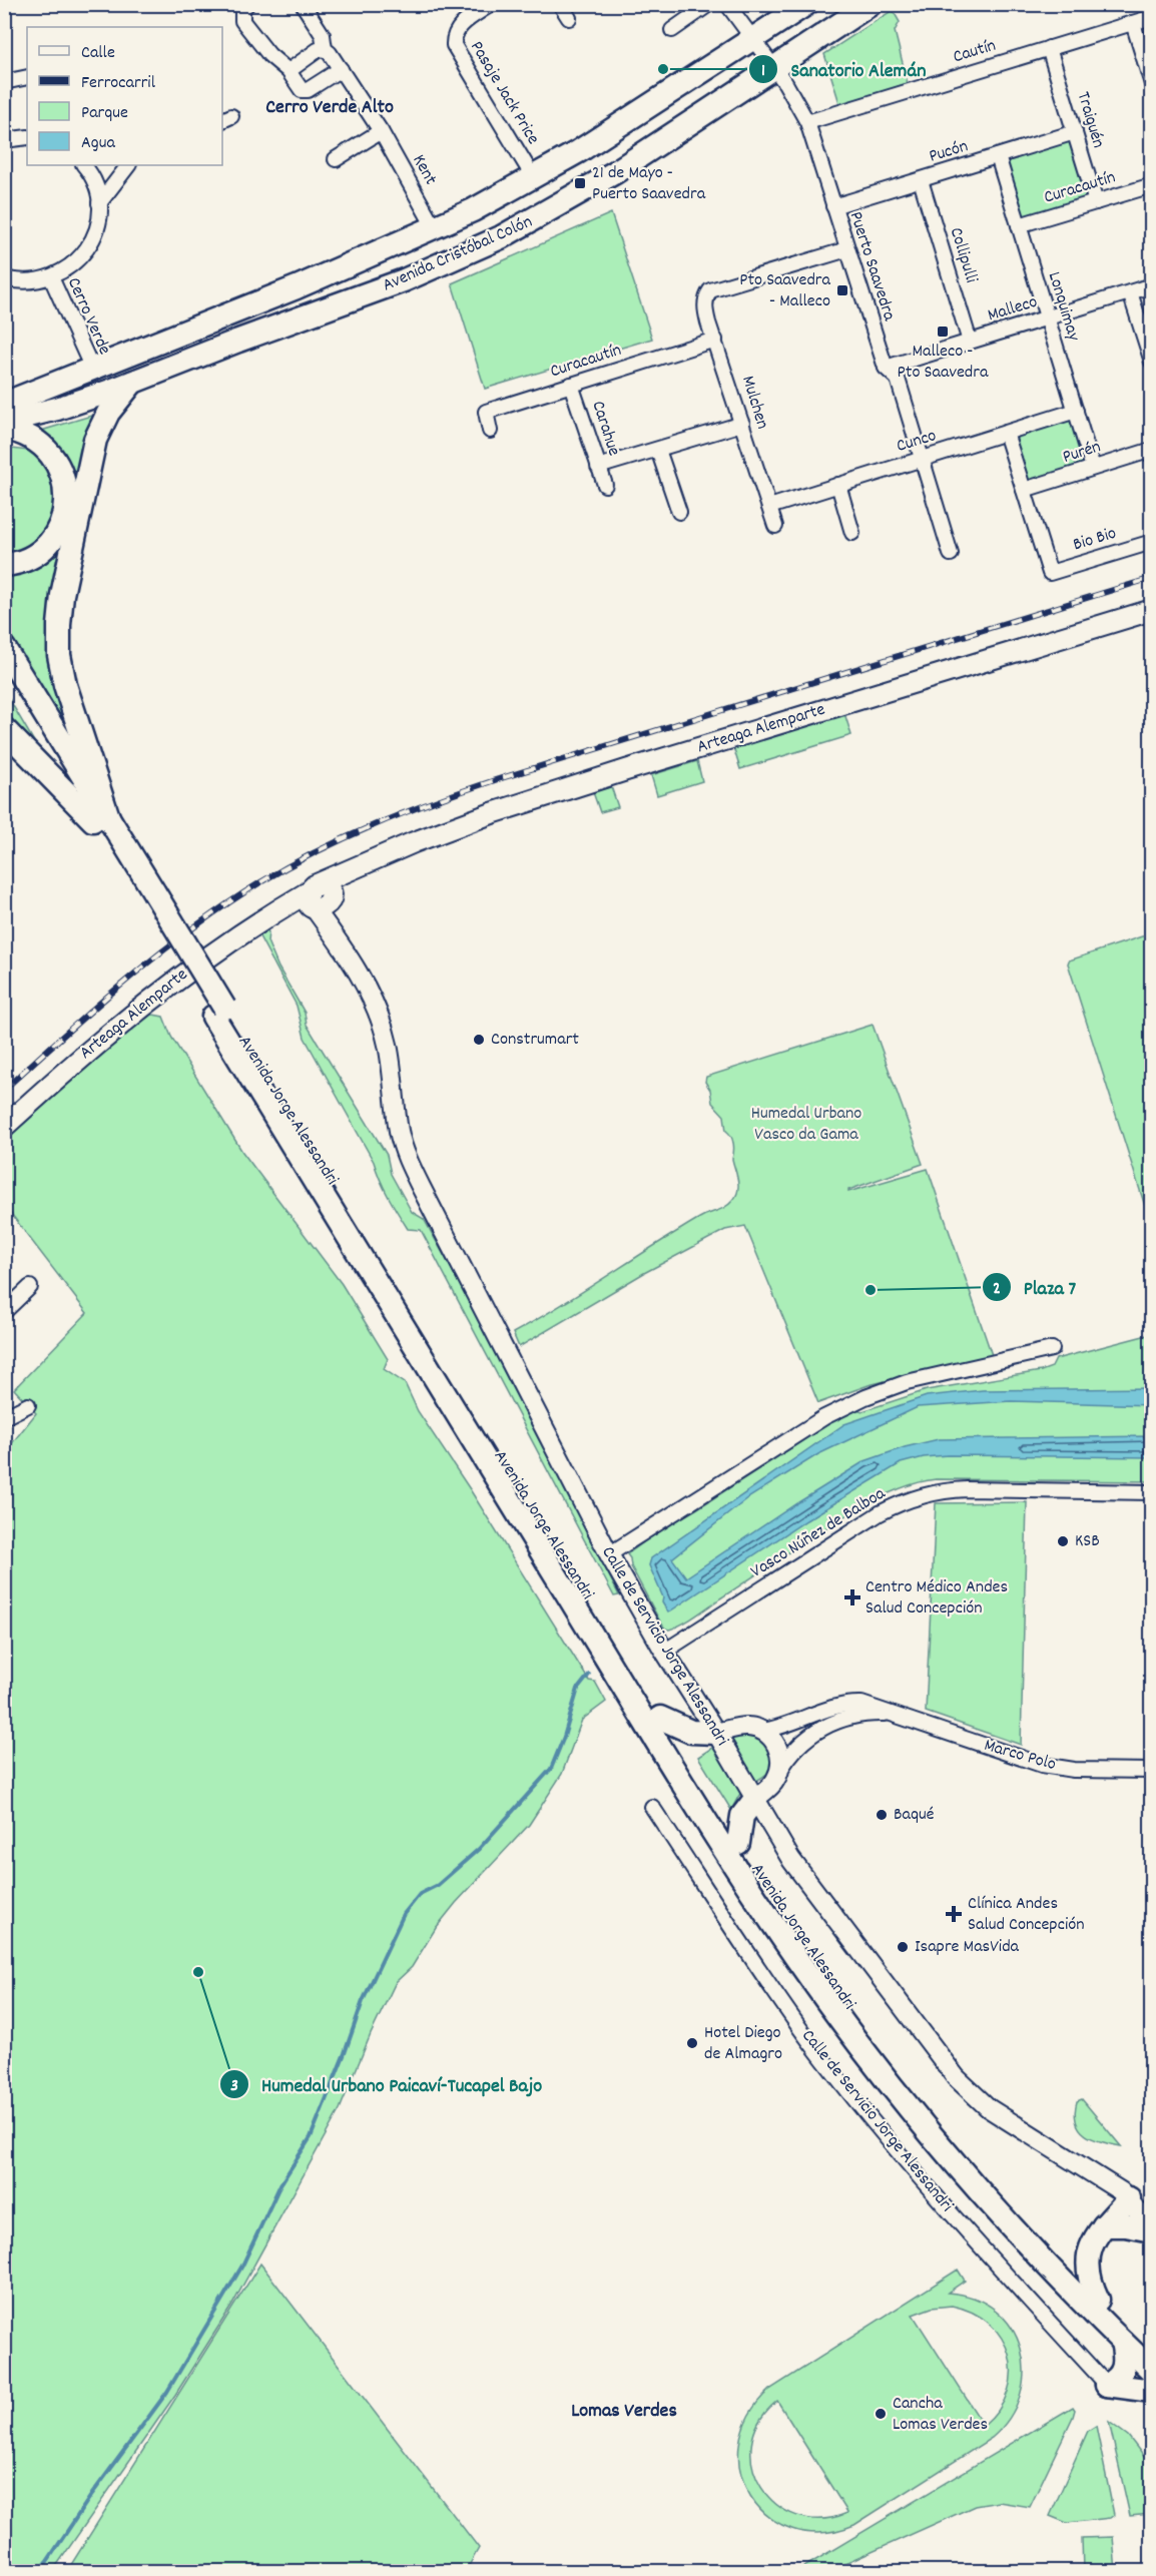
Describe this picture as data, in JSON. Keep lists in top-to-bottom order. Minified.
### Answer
{"streets":{"main road":["Avenida Cristóbal Colón","Arteaga Alemparte","Avenida Jorge Alessandri"],"street":["Cautín","Pasaje Jack Price","Traiguén","Pucón","Kent","Curacautín","Collipulli","Puerto Saavedra","Lonquimay","Malleco","Cerro Verde","Mulchen","Carahue","Cunco","Purén","Bio Bio","Vasco Núñez de Balboa","Calle de Servicio Jorge Alessandri","Marco Polo"]},"crossings":[["Cautín","Traiguén"],["Cautín","Puerto Saavedra"],["Pasaje Jack Price","Avenida Cristóbal Colón"],["Traiguén","Pucón"],["Traiguén","Curacautín"],["Pucón","Collipulli"],["Pucón","Puerto Saavedra"],["Pucón","Lonquimay"],["Kent","Avenida Cristóbal Colón"],["Curacautín","Lonquimay"],["Curacautín","Mulchen"],["Curacautín","Carahue"],["Avenida Cristóbal Colón","Puerto Saavedra"],["Avenida Cristóbal Colón","Cerro Verde"],["Collipulli","Malleco"],["Puerto Saavedra","Malleco"],["Puerto Saavedra","Mulchen"],["Puerto Saavedra","Cunco"],["Lonquimay","Malleco"],["Lonquimay","Cunco"],["Lonquimay","Purén"],["Mulchen","Cunco"],["Purén","Bio Bio"],["Arteaga Alemparte","Calle de Servicio Jorge Alessandri"],["Vasco Núñez de Balboa","Calle de Servicio Jorge Alessandri"],["Calle de Servicio Jorge Alessandri","Marco Polo"]],"districts":["Cerro Verde Alto","Lomas Verdes"],"parks":["Humedal Urbano Vasco da Gama"],"places":{"other":["Sanatorio Alemán","Construmart","Plaza 7","KSB","Baqué","Isapre MasVida","Humedal Urbano Paicaví-Tucapel Bajo","Hotel Diego de Almagro","Cancha Lomas Verdes"],"transit":["21 de Mayo - Puerto Saavedra","Pto Saavedra - Malleco","Malleco - Pto Saavedra"],"health":["Centro Médico Andes Salud Concepción","Clínica Andes Salud Concepción"]},"legend":["Calle","Ferrocarril","Parque","Agua"]}
